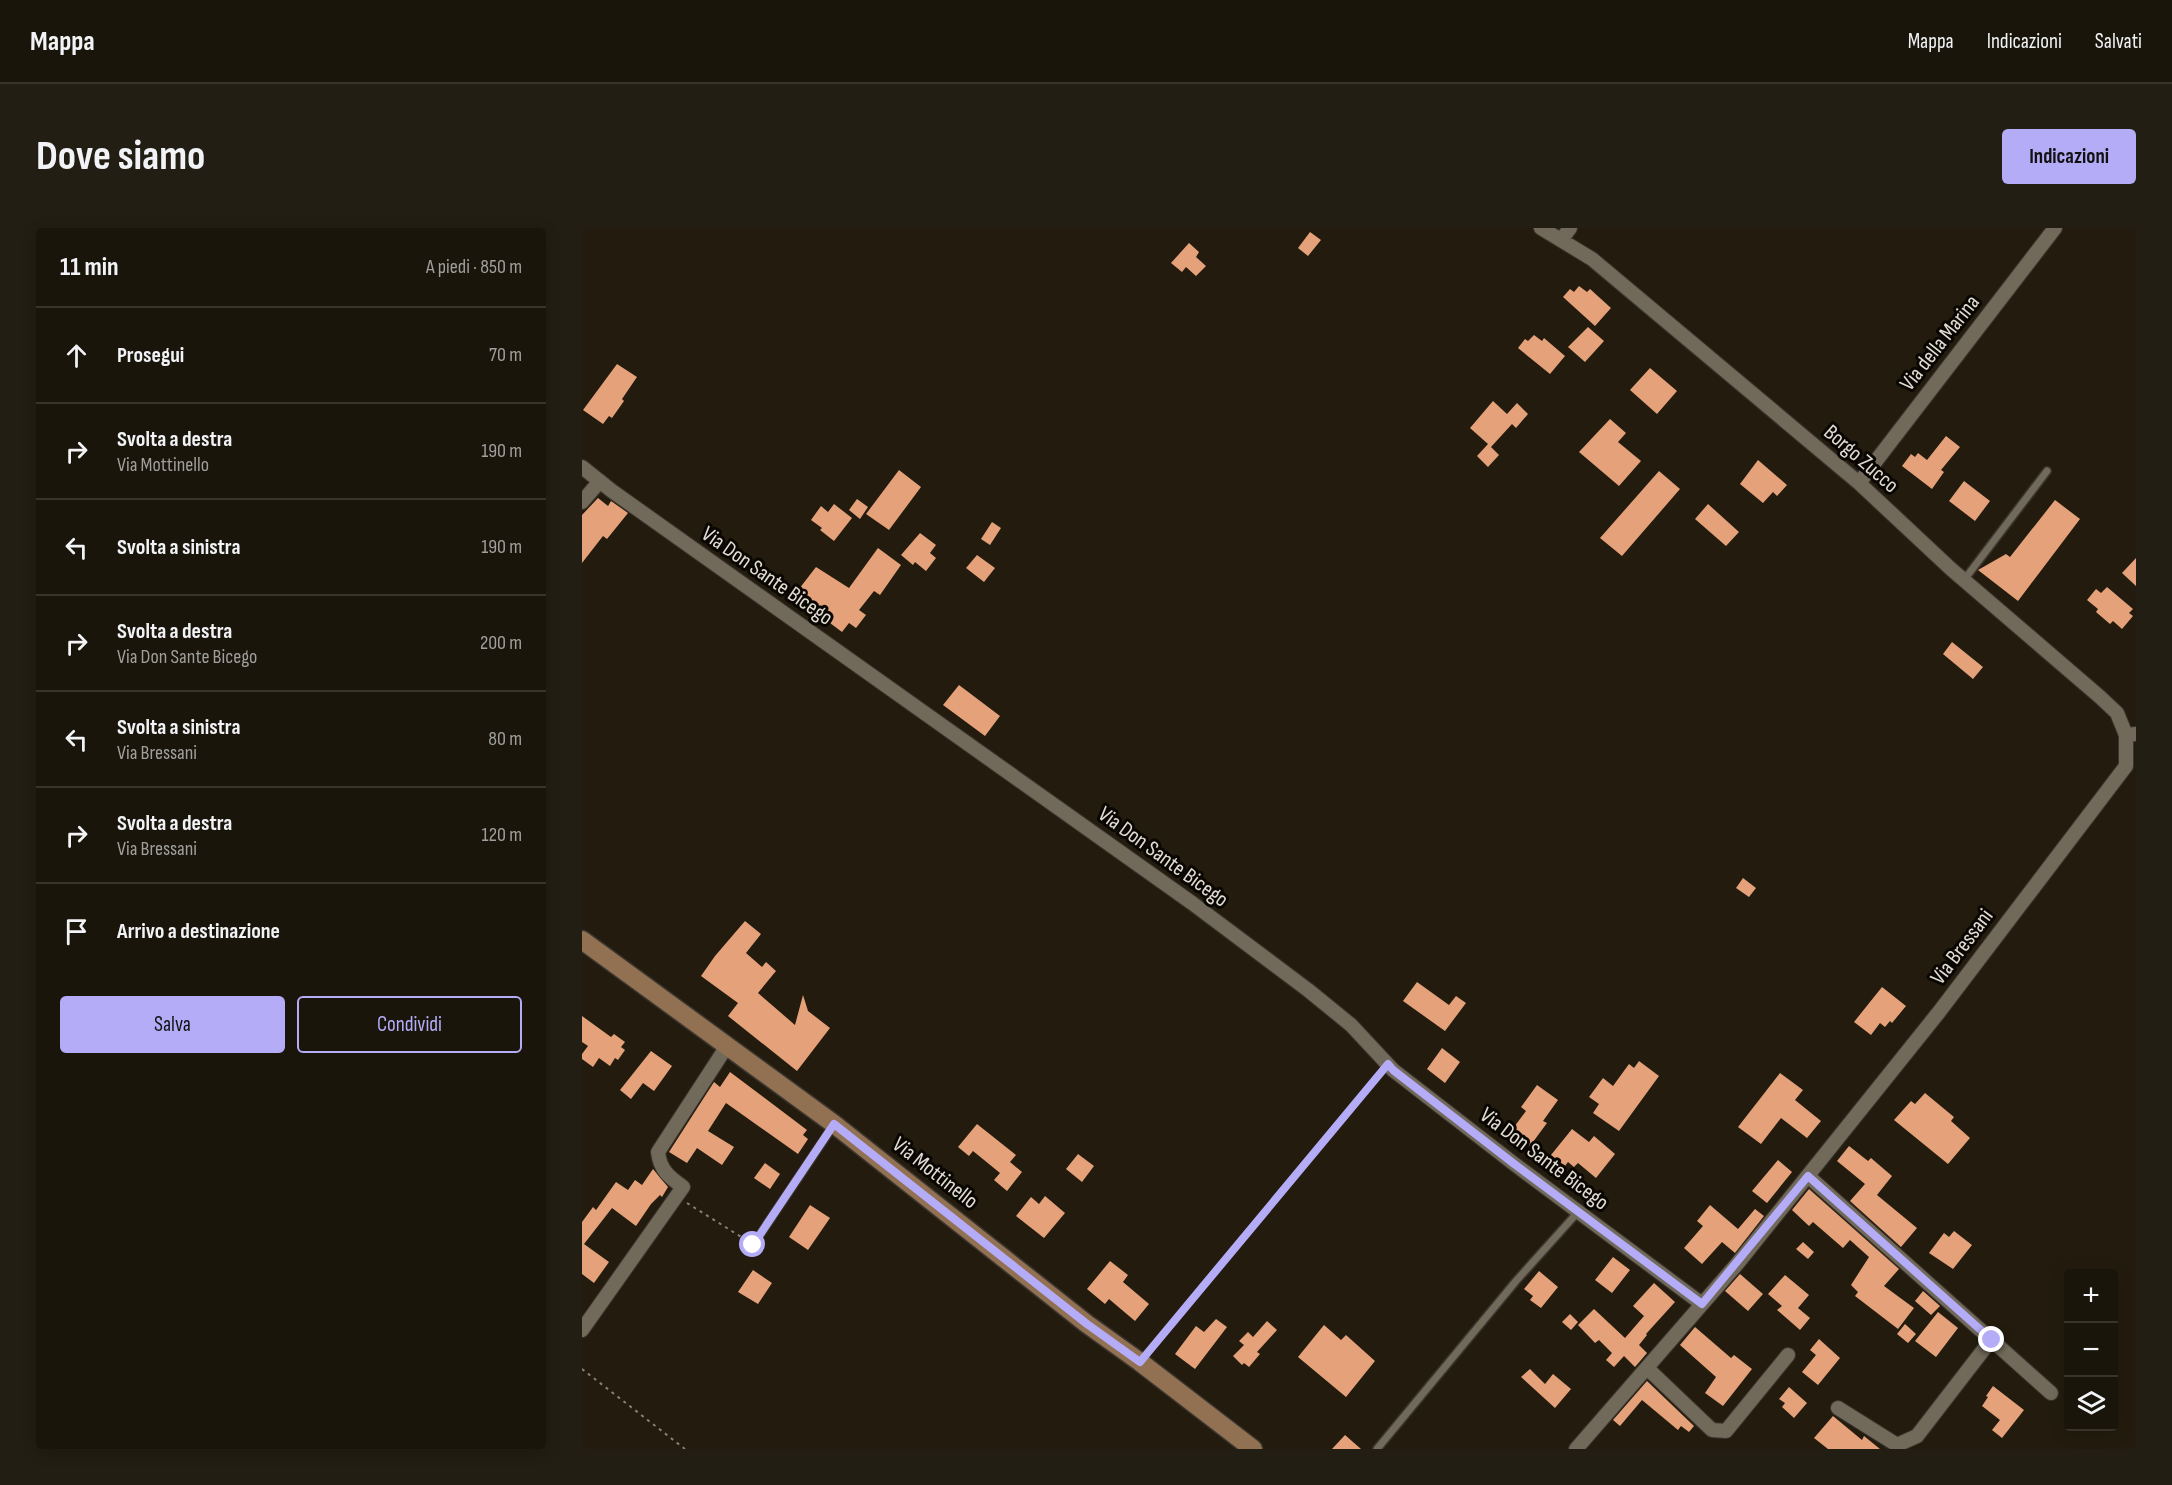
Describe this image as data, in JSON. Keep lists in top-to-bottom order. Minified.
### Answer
{"streets":{"street":["Via della Marina","Borgo Zucco","Via Don Sante Bicego","Via Bressani","Via Mottinello"]},"crossings":[["Via della Marina","Borgo Zucco"],["Borgo Zucco","Via Bressani"],["Via Don Sante Bicego","Via Bressani"]],"page":{"header":"Mappa","nav":["Mappa","Indicazioni","Salvati"],"buttons":["Indicazioni",["Salva","Condividi"]],"title":"Dove siamo","heading":["11 min","A piedi · 850 m"],"list":[["Prosegui","70 m"],["Svolta a destra","Via Mottinello","190 m"],["Svolta a sinistra","190 m"],["Svolta a destra","Via Don Sante Bicego","200 m"],["Svolta a sinistra","Via Bressani","80 m"],["Svolta a destra","Via Bressani","120 m"],"Arrivo a destinazione"],"map_buttons":["+","−"]}}
